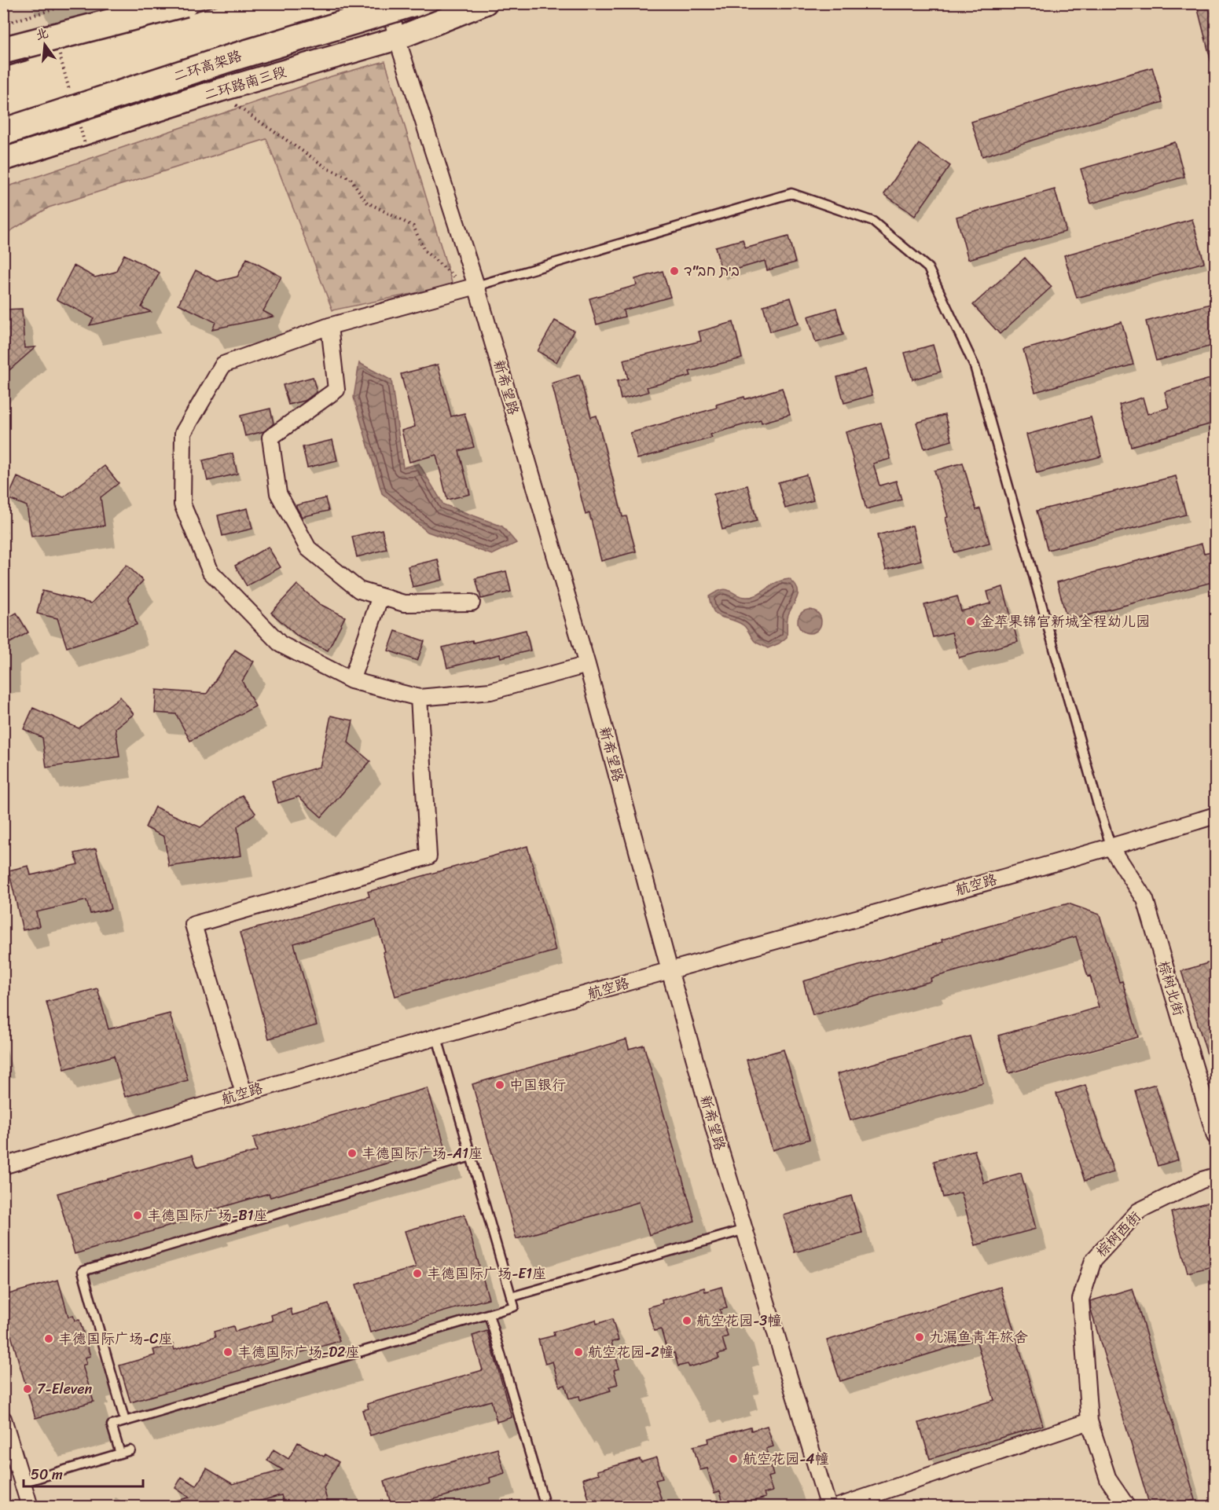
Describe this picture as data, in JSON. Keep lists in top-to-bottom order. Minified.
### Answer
{"streets":{"highway":["二环高架路"],"main road":["二环路南三段"],"street":["新希望路","航空路","棕树北街","棕树西街"]},"crossings":[["二环路南三段","新希望路"],["新希望路","航空路"],["航空路","棕树北街"]],"places":["בית חב\"ד","金苹果锦官新城全程幼儿园","中国银行","丰德国际广场-A1座","丰德国际广场-B1座","丰德国际广场-E1座","航空花园-3幢","九漏鱼青年旅舍","丰德国际广场-C座","丰德国际广场-D2座","航空花园-2幢","7-Eleven","航空花园-4幢"],"scale_bar":"50 m","north":"top"}
